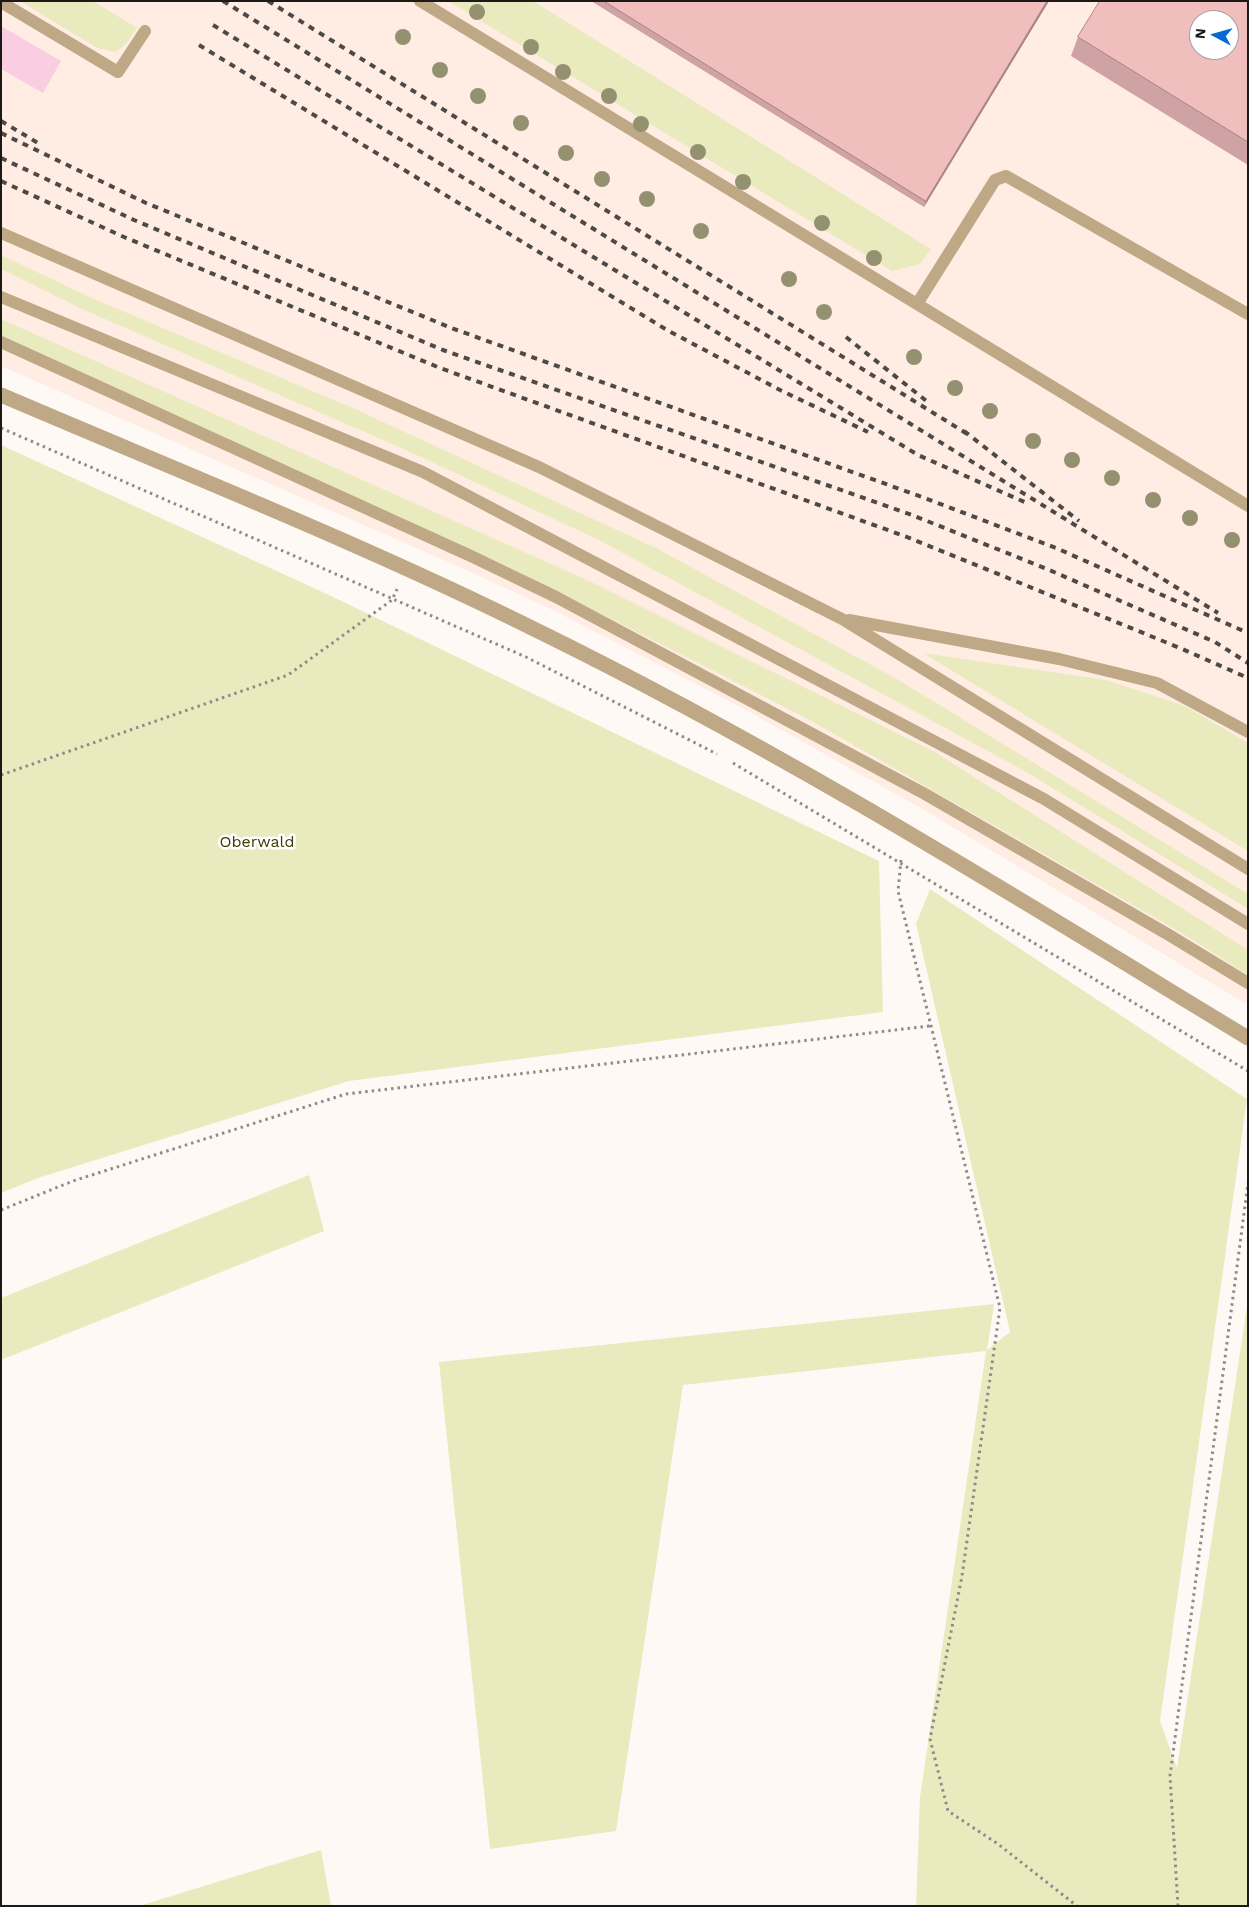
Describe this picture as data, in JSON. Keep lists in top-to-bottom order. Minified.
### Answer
{"parks":["Oberwald"],"north":"left"}
